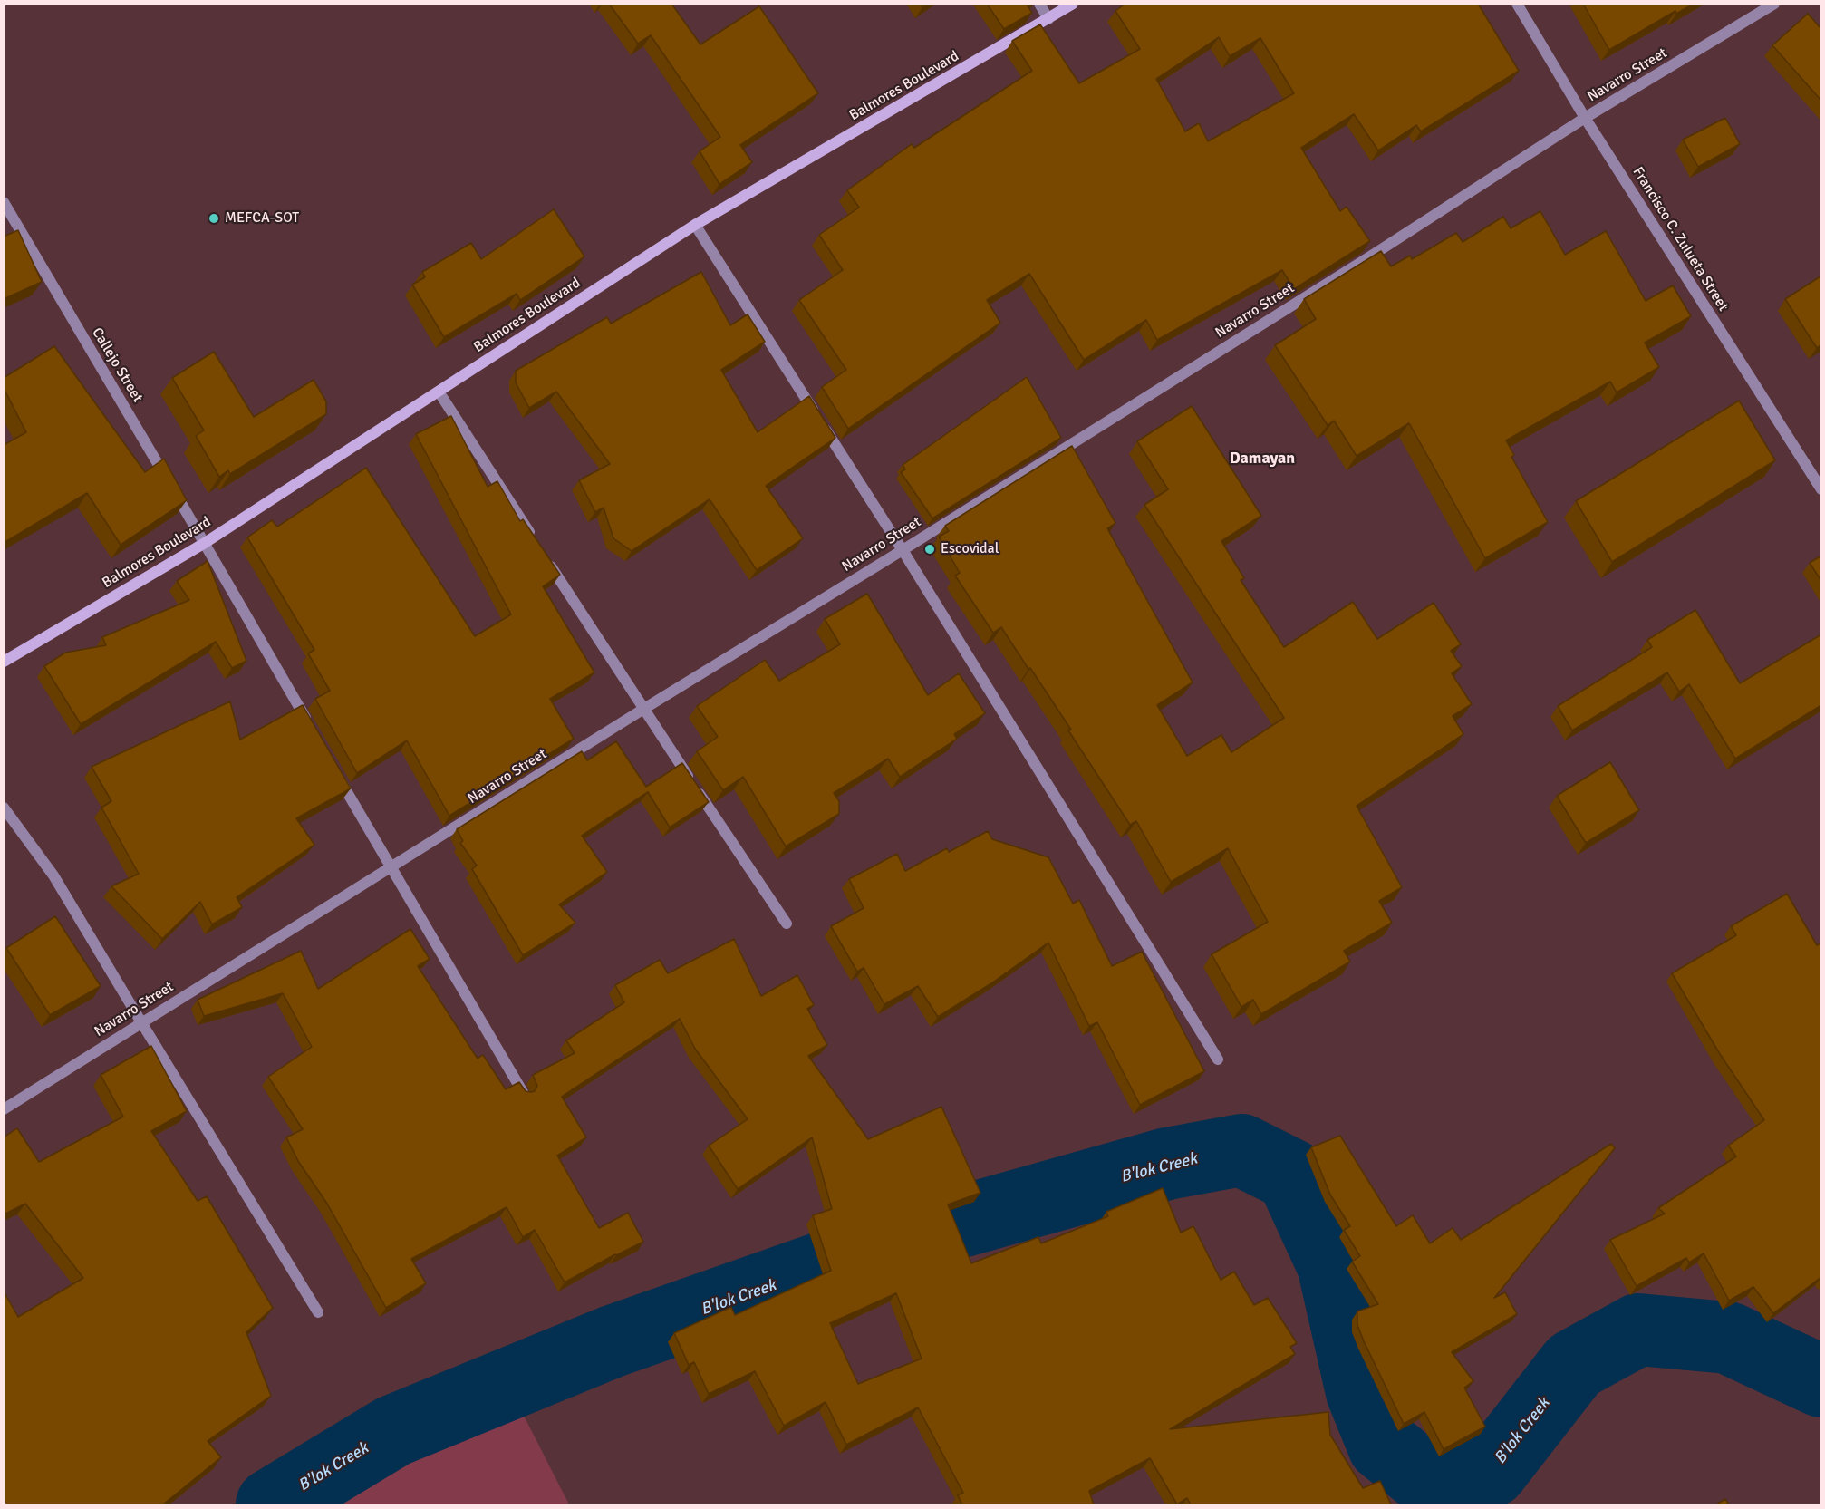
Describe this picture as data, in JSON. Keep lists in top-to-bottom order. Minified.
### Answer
{"streets":{"main road":["Balmores Boulevard"],"street":["Navarro Street","Francisco C. Zulueta Street","Callejo Street"]},"crossings":[["Navarro Street","Francisco C. Zulueta Street"],["Balmores Boulevard","Callejo Street"]],"districts":["Damayan"],"water":["B'lok Creek"],"places":["MEFCA-SOT","Escovidal"]}
